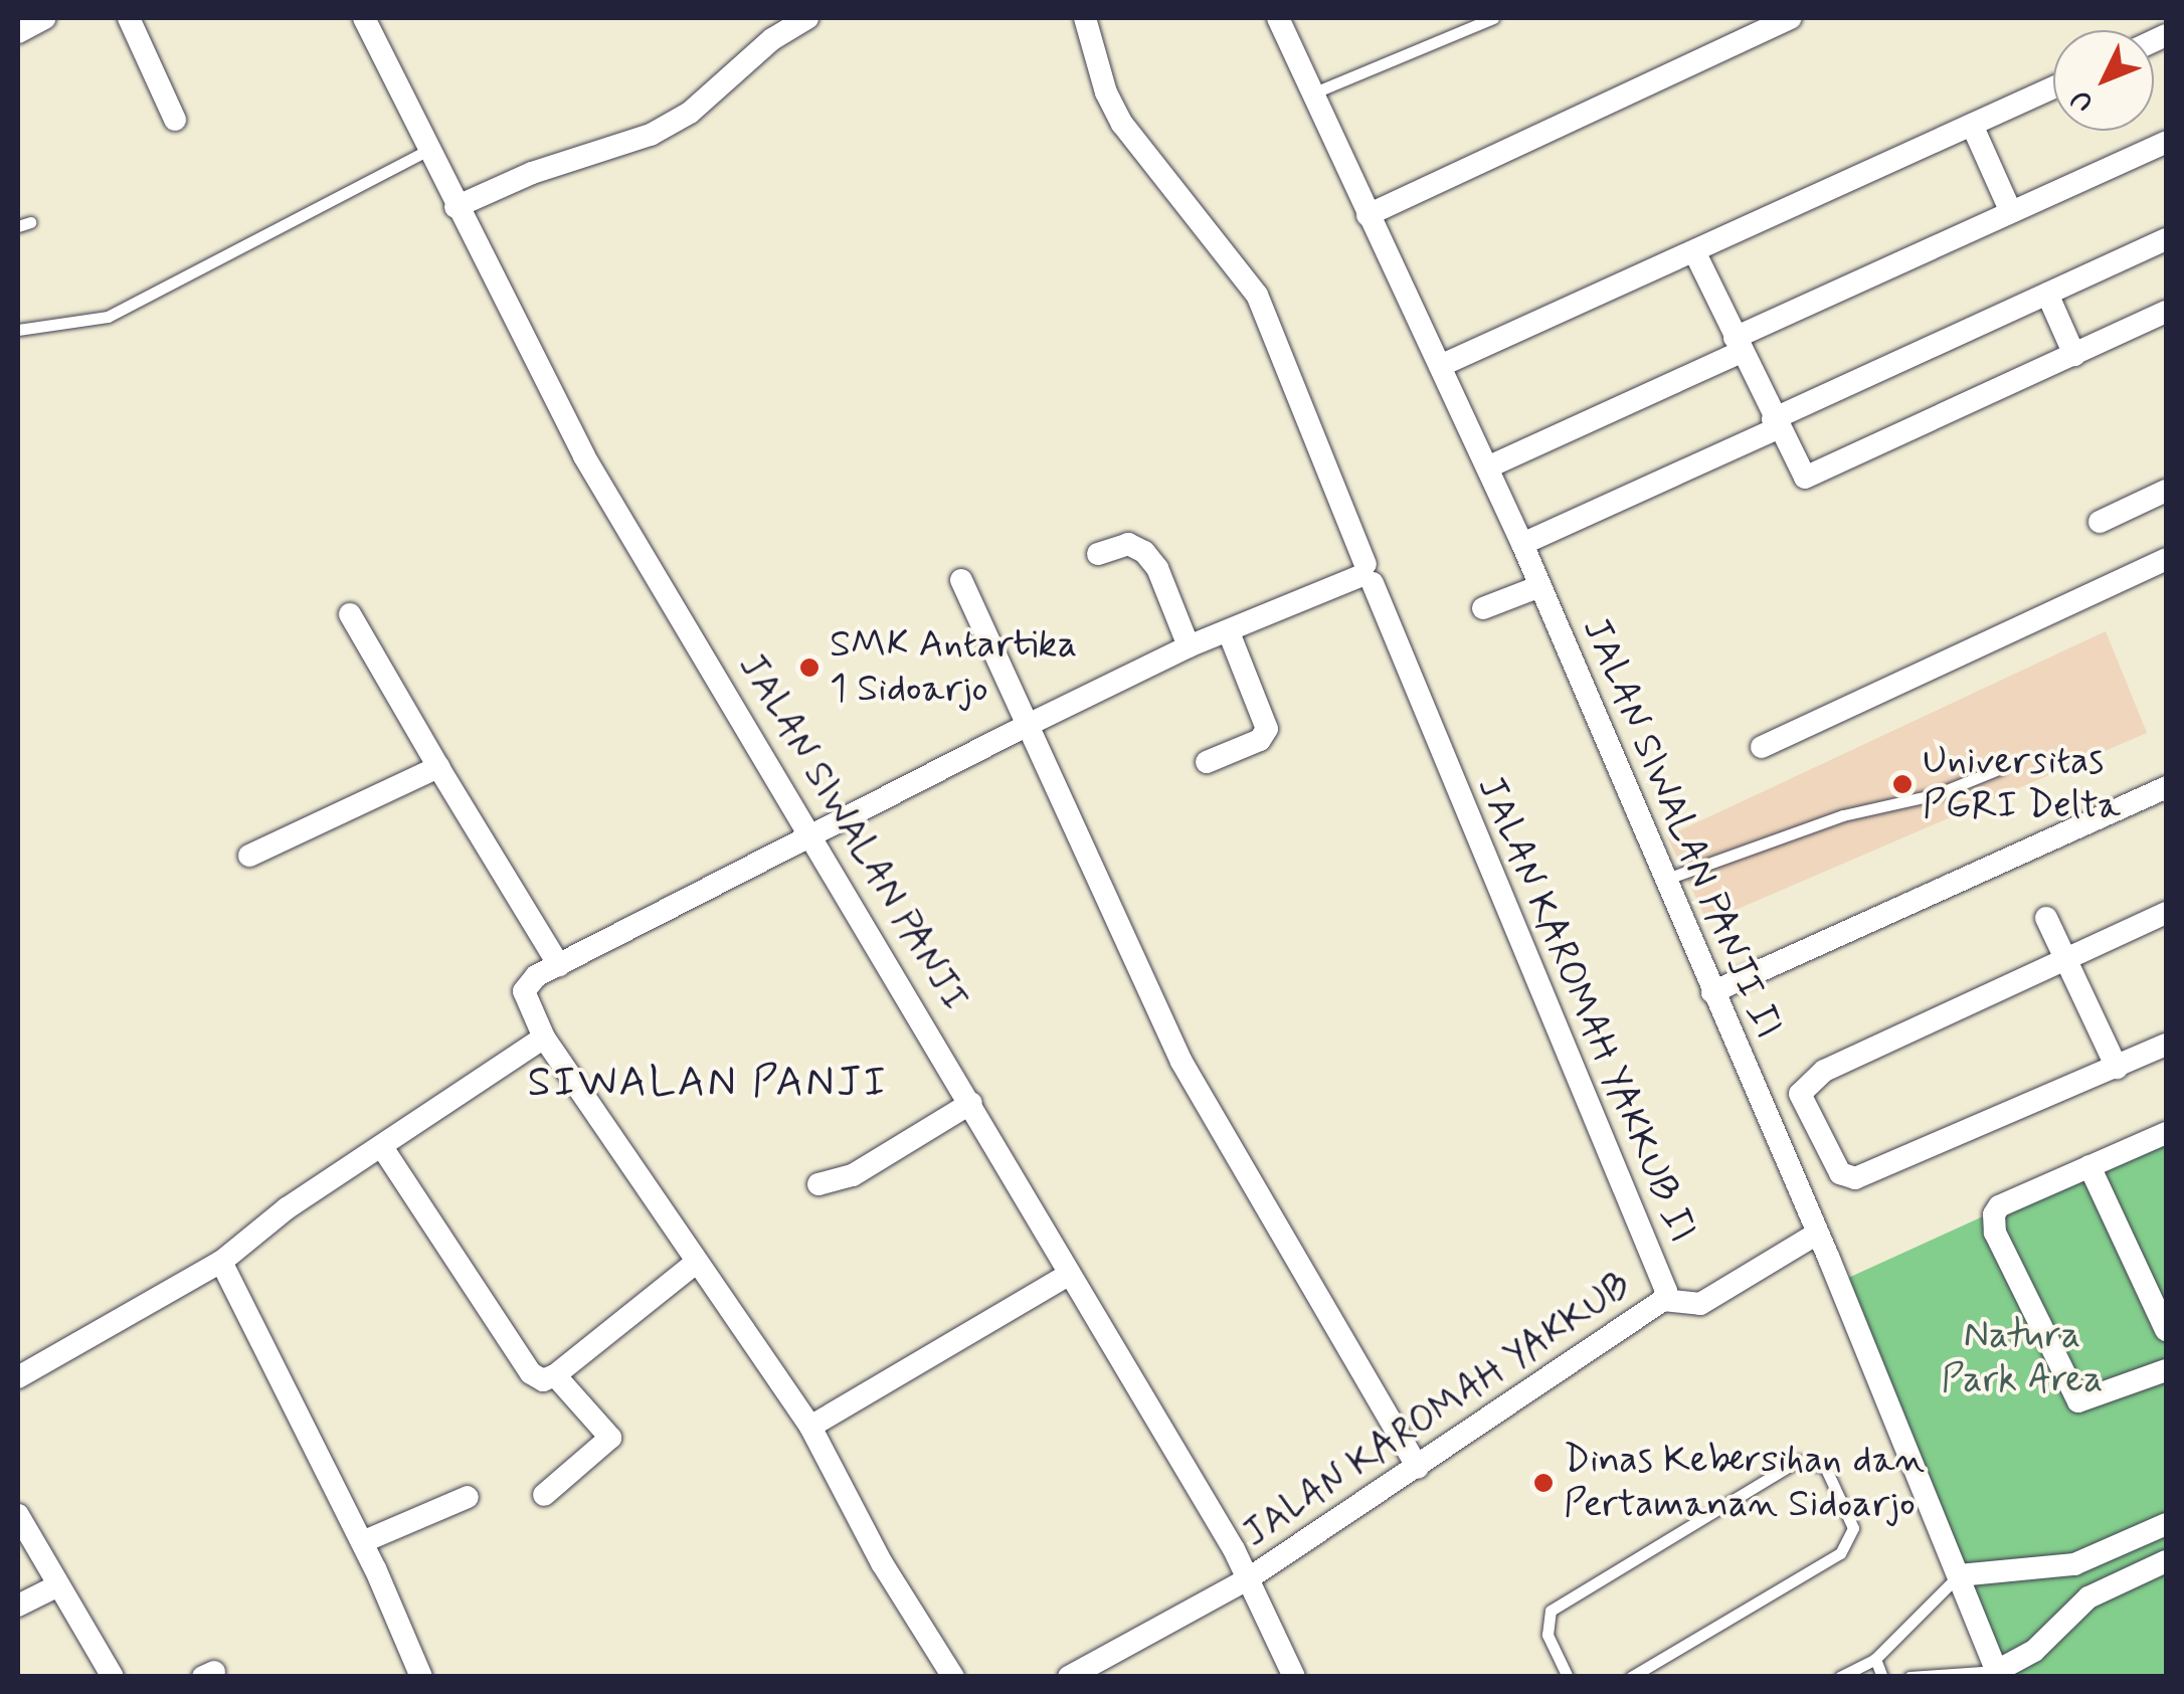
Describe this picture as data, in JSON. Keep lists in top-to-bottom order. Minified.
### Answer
{"streets":{"street":["JALAN SIWALAN PANJI II","JALAN SIWALAN PANJI","JALAN KAROMAH YAKKUB II","JALAN KAROMAH YAKKUB"]},"crossings":[["JALAN SIWALAN PANJI II","JALAN KAROMAH YAKKUB II"],["JALAN SIWALAN PANJI","JALAN KAROMAH YAKKUB"],["JALAN KAROMAH YAKKUB II","JALAN KAROMAH YAKKUB"]],"districts":["SIWALAN PANJI"],"parks":["Natura Park Area"],"places":["SMK Antartika 1 Sidoarjo","Universitas PGRI Delta","Dinas Kebersihan dan Pertamanan Sidoarjo"],"north":"bottom left"}
